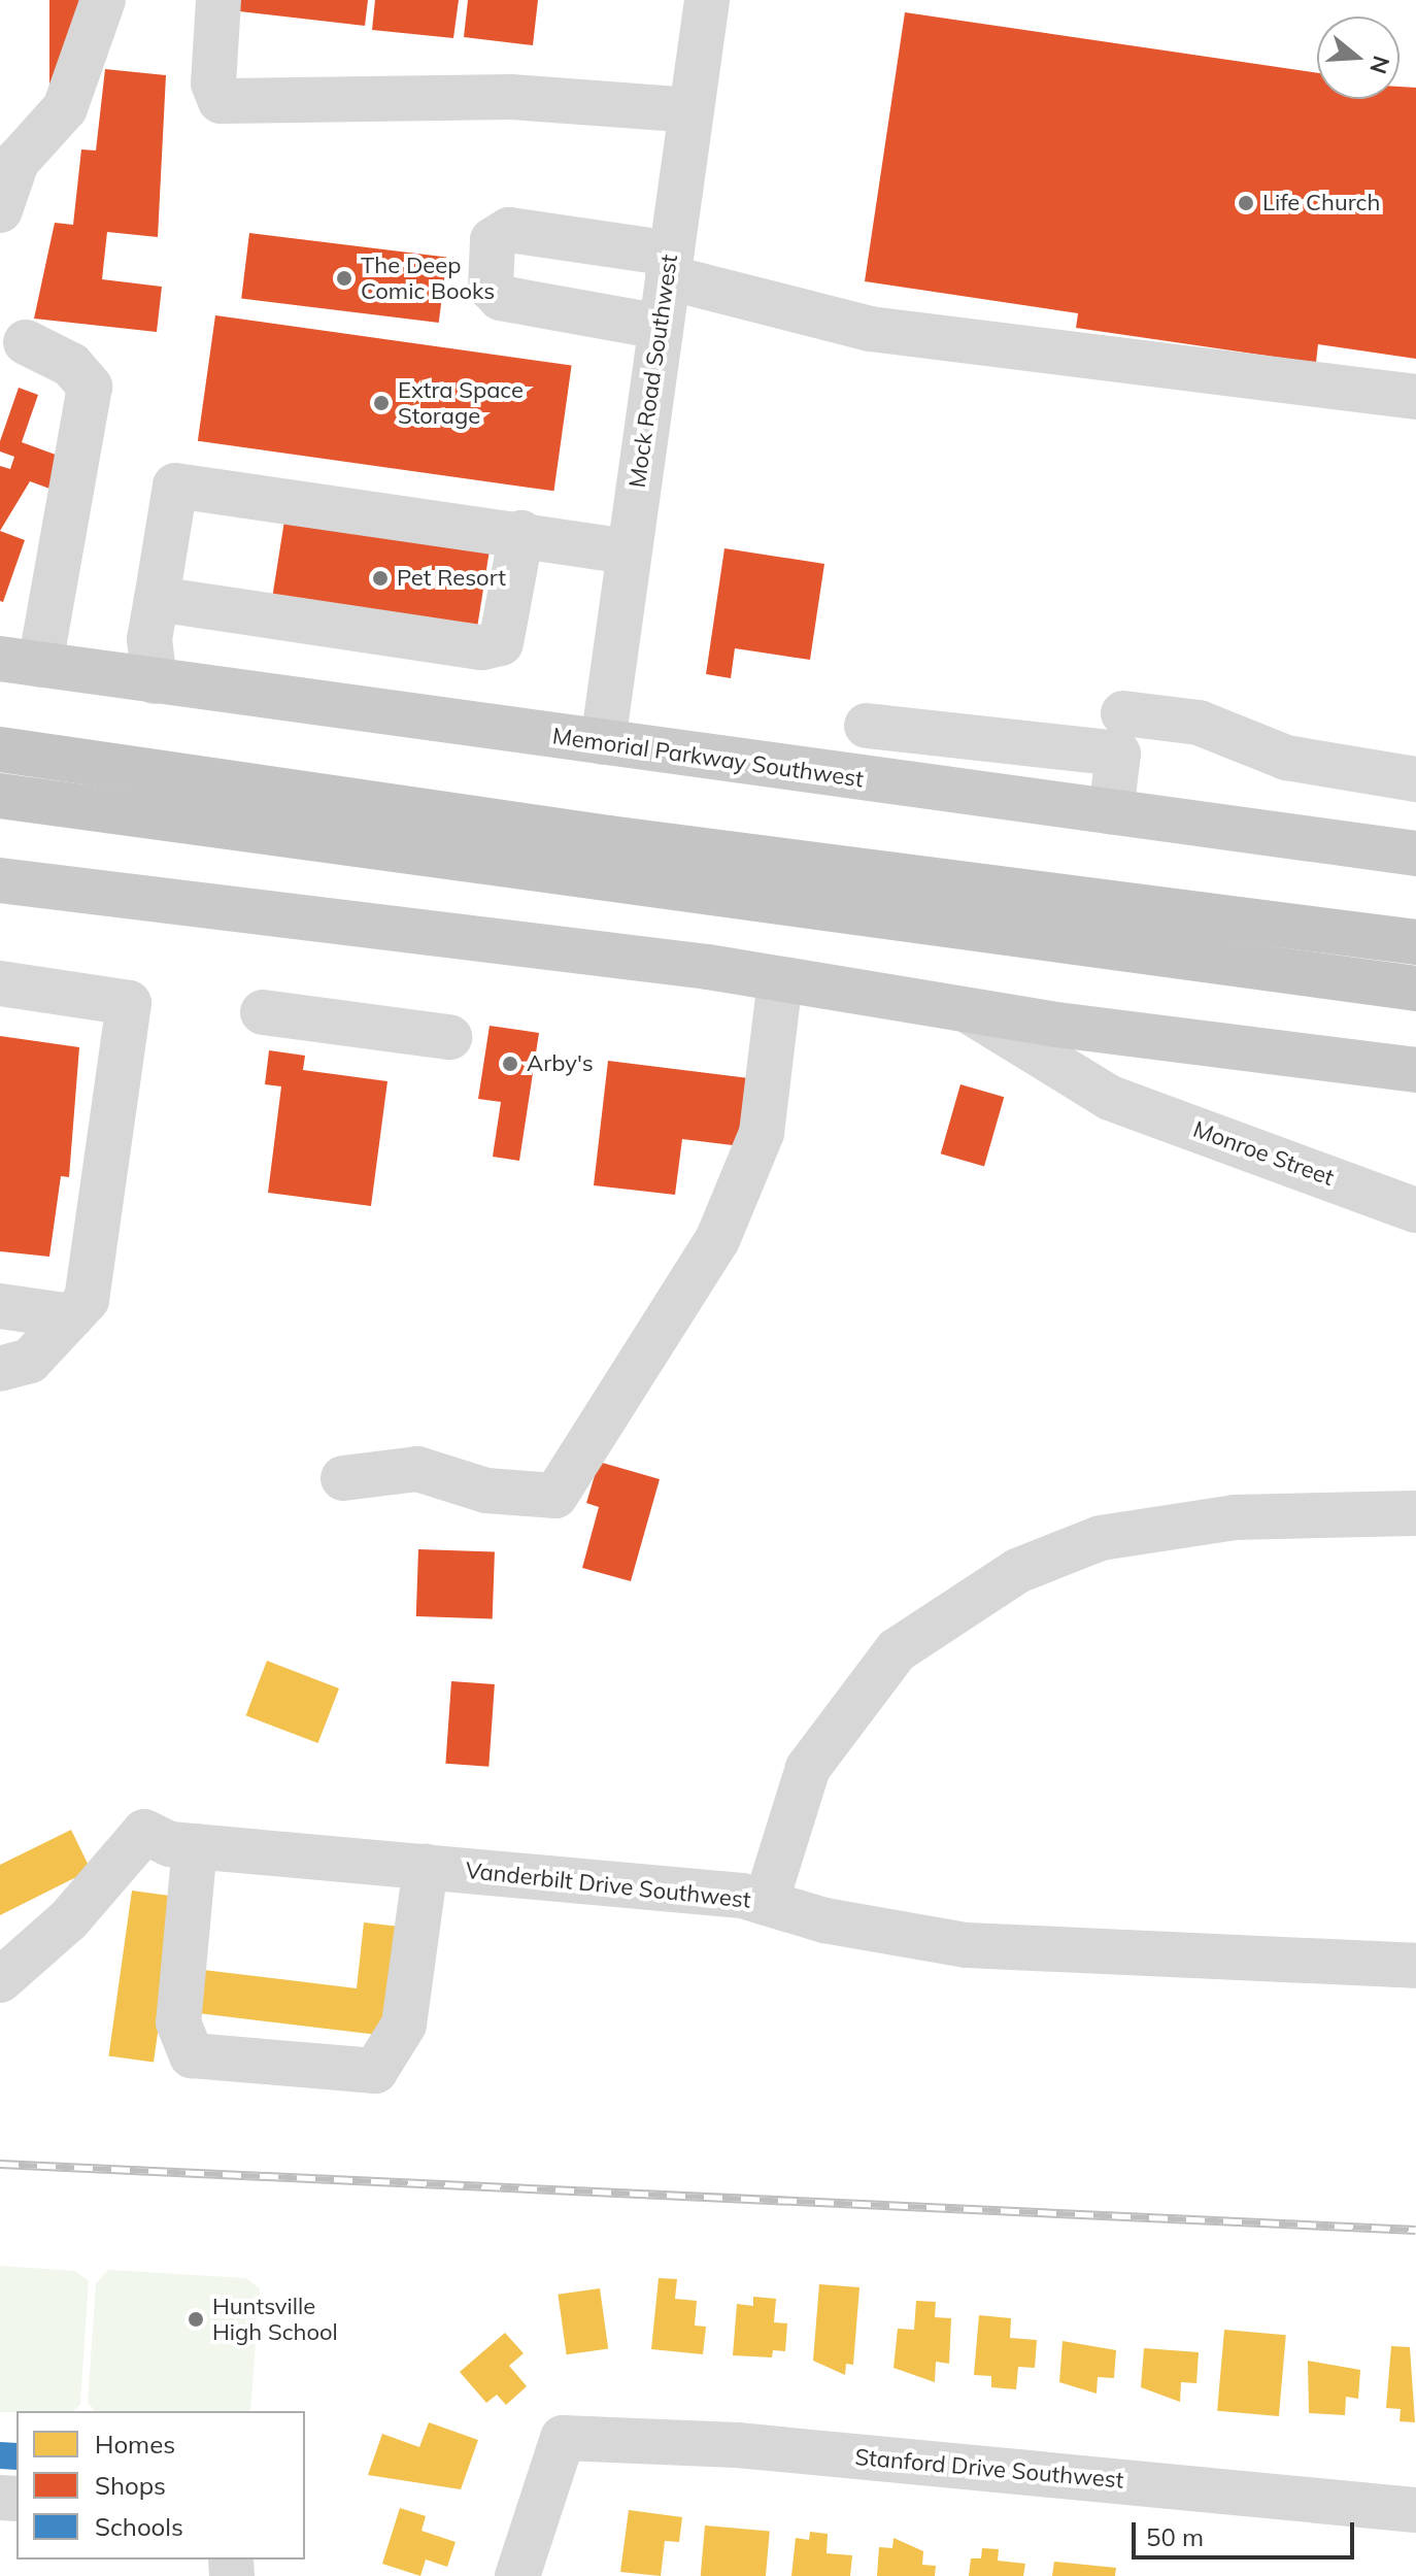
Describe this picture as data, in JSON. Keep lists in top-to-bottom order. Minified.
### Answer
{"streets":{"main road":["Memorial Parkway Southwest"],"street":["Mock Road Southwest","Monroe Street","Vanderbilt Drive Southwest","Stanford Drive Southwest"]},"crossings":[["Mock Road Southwest","Memorial Parkway Southwest"]],"places":["Life Church","The Deep Comic Books","Extra Space Storage","Pet Resort","Arby's","Huntsville High School"],"legend":["Homes","Shops","Schools"],"scale_bar":"50 m","north":"right"}
